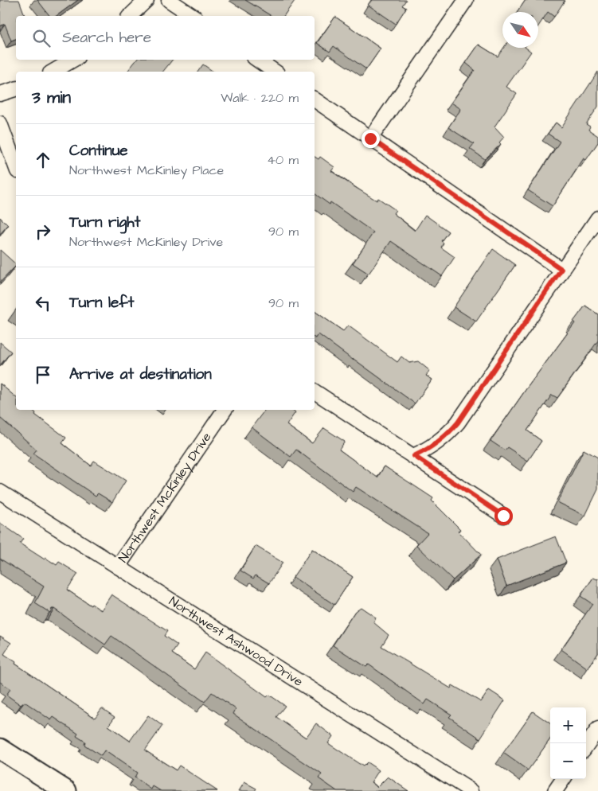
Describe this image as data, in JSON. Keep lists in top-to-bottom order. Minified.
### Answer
{"streets":{"street":["Northwest McKinley Drive","Northwest Ashwood Drive"]},"crossings":[["Northwest McKinley Drive","Northwest Ashwood Drive"]],"north":"bottom right","page":{"search":"Search here","heading":["3 min","Walk · 220 m"],"list":[["Continue","Northwest McKinley Place","40 m"],["Turn right","Northwest McKinley Drive","90 m"],["Turn left","90 m"],"Arrive at destination"],"map_buttons":["+","−"]}}
